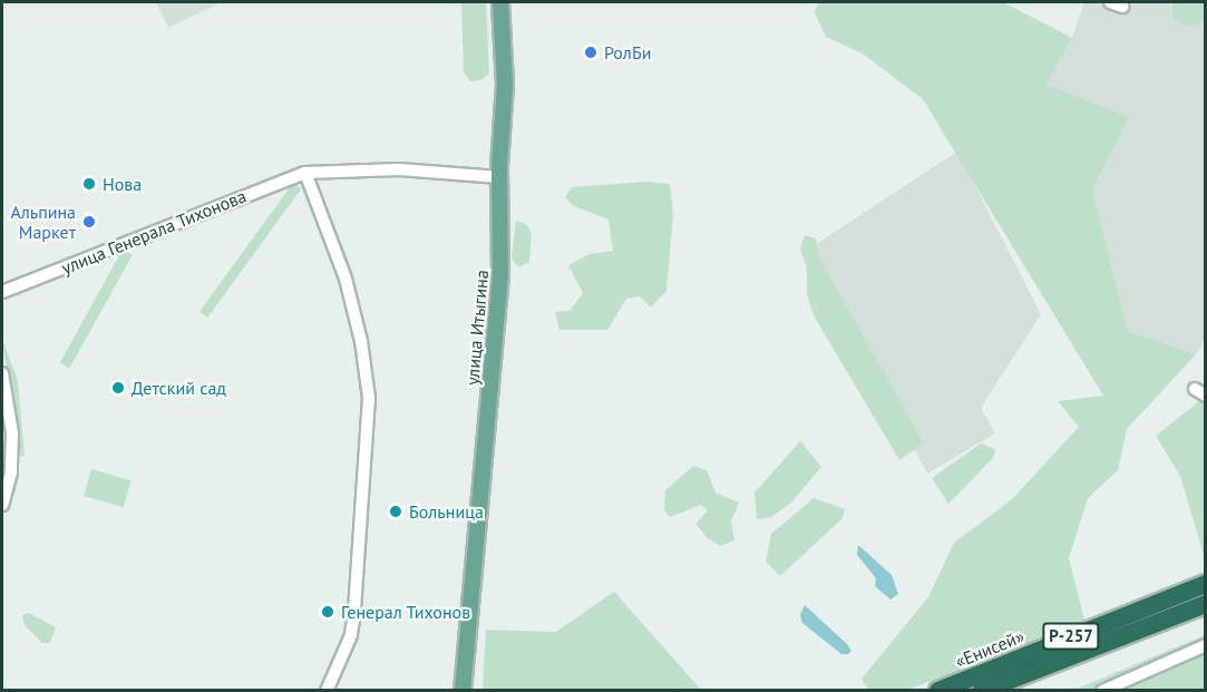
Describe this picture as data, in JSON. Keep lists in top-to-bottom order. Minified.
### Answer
{"streets":{"highway":["Р-257","«Енисей»"],"main road":["улица Итыгина"],"street":["улица Генерала Тихонова"]},"crossings":[["улица Генерала Тихонова","улица Итыгина"]],"places":["РолБи","Нова","Альпина Маркет","Детский сад","Больница","Генерал Тихонов"]}
